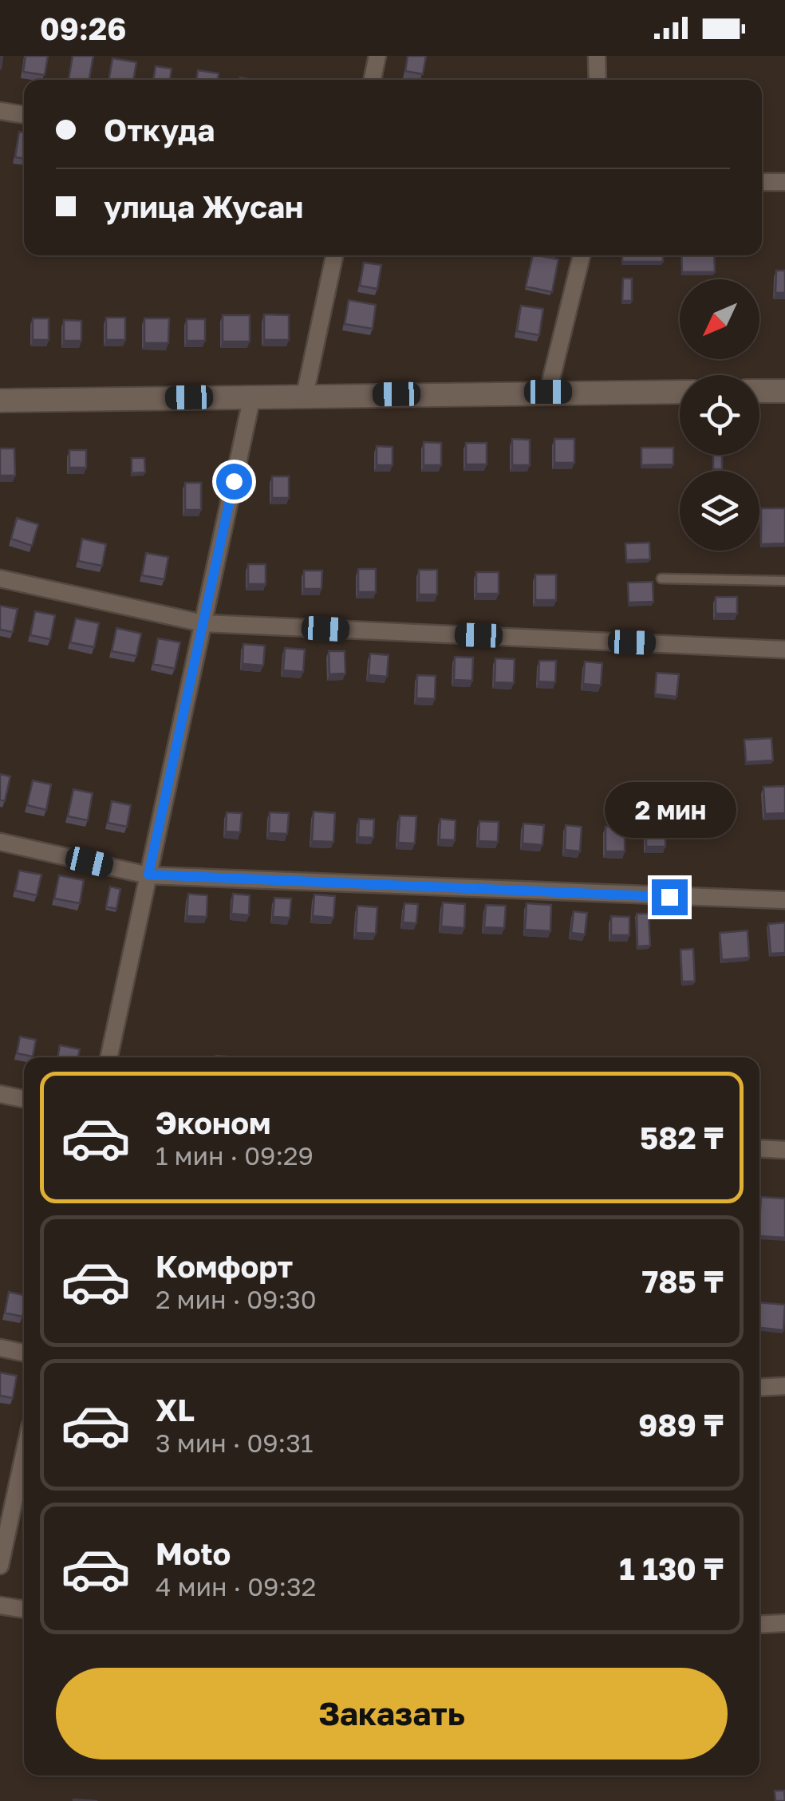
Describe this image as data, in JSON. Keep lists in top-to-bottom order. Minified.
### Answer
{"north":"bottom left","page":{"status":"09:26","banner":["Откуда","улица Жусан"],"bubble":"2 мин","list":[{"name":"Эконом","note":"1 мин · 09:29","value":"582 ₸"},{"name":"Комфорт","note":"2 мин · 09:30","value":"785 ₸"},{"name":"XL","note":"3 мин · 09:31","value":"989 ₸"},{"name":"Moto","note":"4 мин · 09:32","value":"1 130 ₸"}],"buttons":"Заказать"}}
